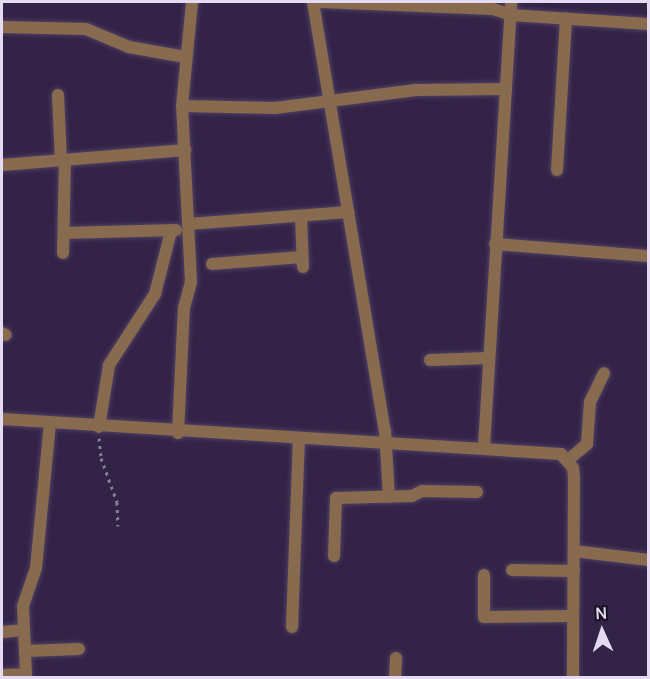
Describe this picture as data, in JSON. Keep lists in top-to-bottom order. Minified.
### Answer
{"north":"top"}
